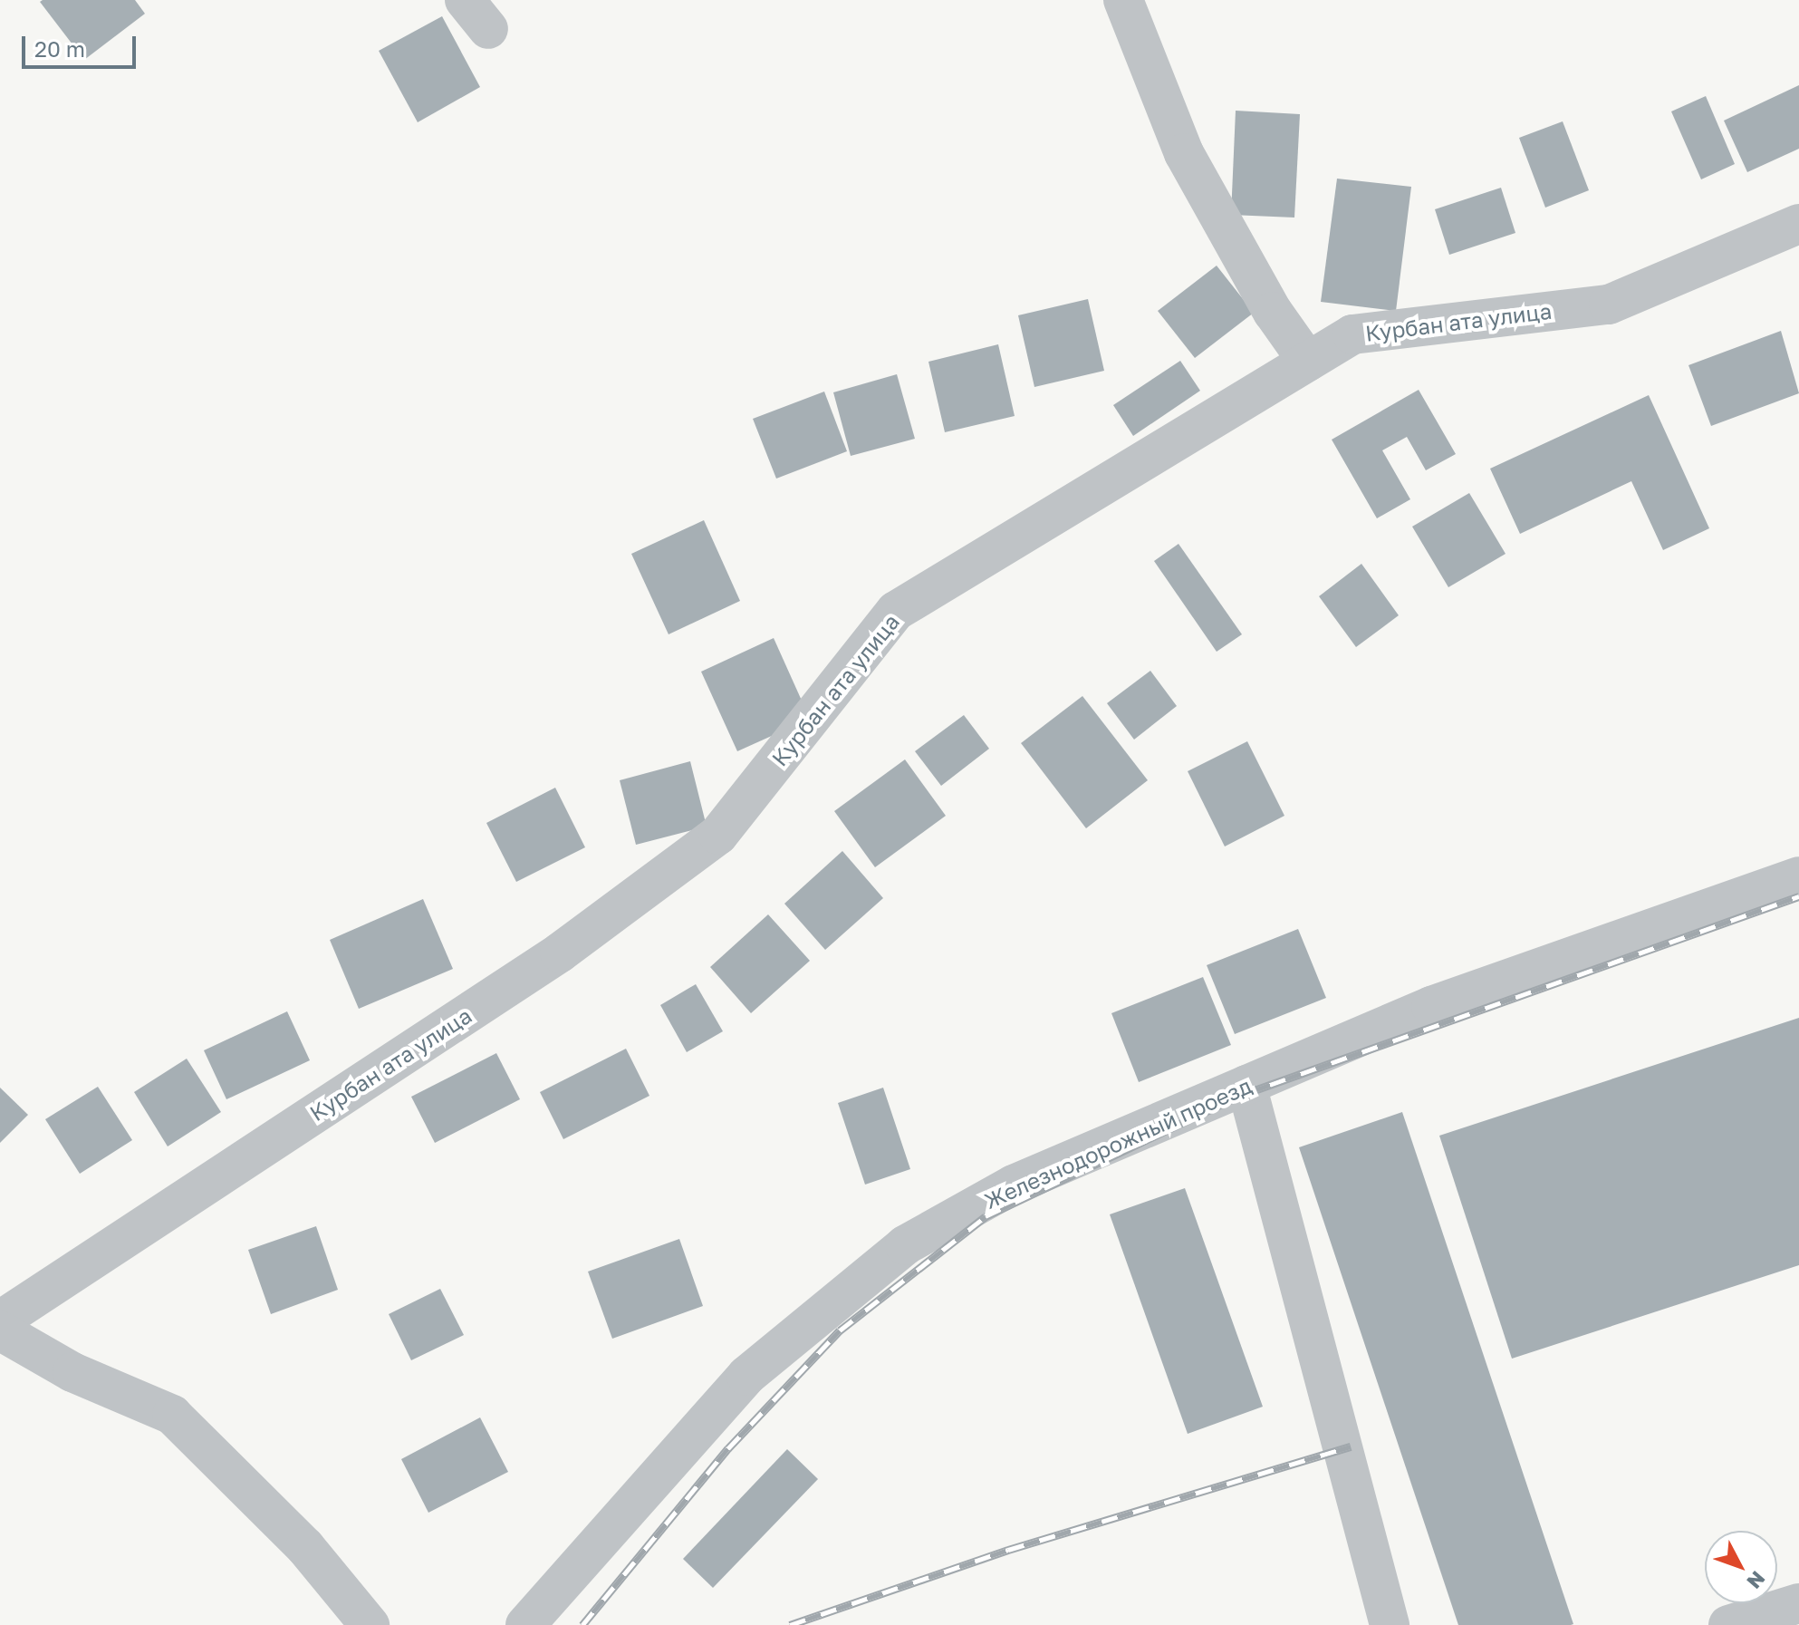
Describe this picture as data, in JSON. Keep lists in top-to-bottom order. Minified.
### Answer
{"streets":{"street":["Курбан ата улица","Железнодорожный проезд"]},"scale_bar":"20 m","north":"bottom right"}
